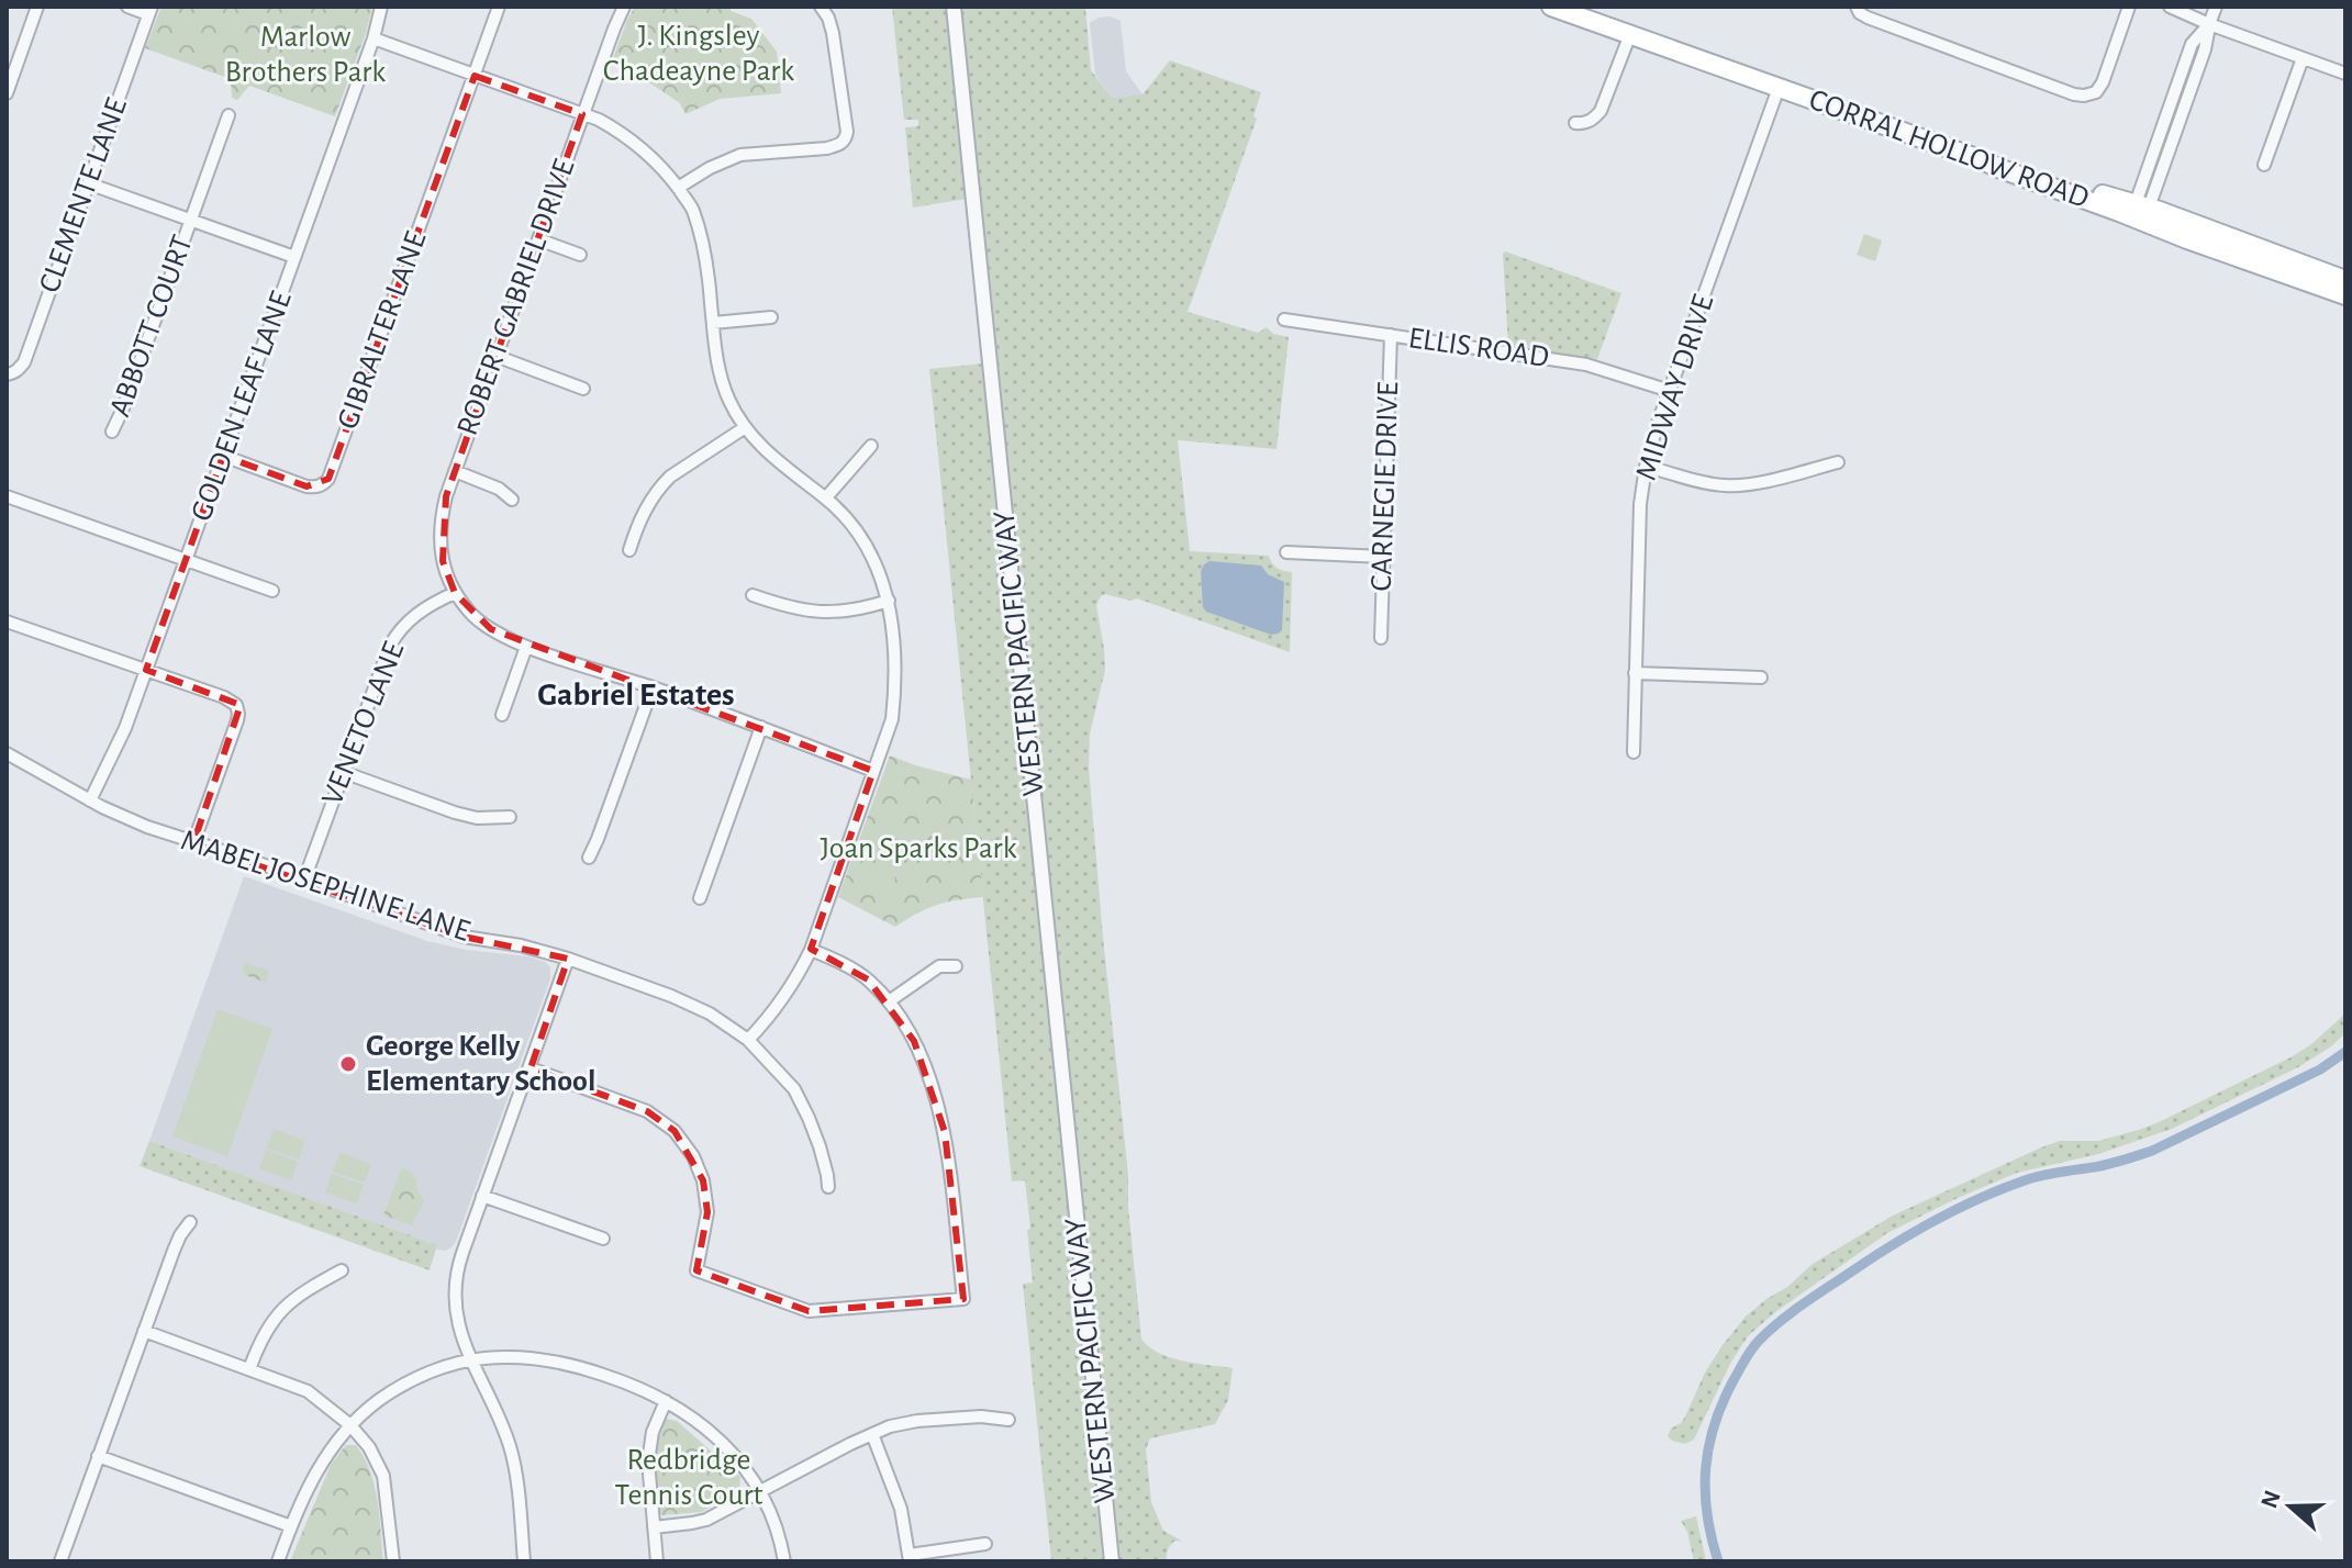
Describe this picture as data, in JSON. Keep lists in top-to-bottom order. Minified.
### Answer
{"streets":{"main road":["CORRAL HOLLOW ROAD"],"street":["CLEMENTE LANE","ROBERT GABRIEL DRIVE","ABBOTT COURT","GIBRALTER LANE","ELLIS ROAD","MIDWAY DRIVE","GOLDEN LEAF LANE","CARNEGIE DRIVE","WESTERN PACIFIC WAY","VENETO LANE","MABEL JOSEPHINE LANE"]},"crossings":[["CORRAL HOLLOW ROAD","MIDWAY DRIVE"],["ROBERT GABRIEL DRIVE","VENETO LANE"],["GIBRALTER LANE","GOLDEN LEAF LANE"],["ELLIS ROAD","MIDWAY DRIVE"],["ELLIS ROAD","CARNEGIE DRIVE"],["GOLDEN LEAF LANE","MABEL JOSEPHINE LANE"],["VENETO LANE","MABEL JOSEPHINE LANE"]],"districts":["Gabriel Estates"],"parks":["J. Kingsley Chadeayne Park","Marlow Brothers Park","Joan Sparks Park","Redbridge Tennis Court"],"places":["George Kelly Elementary School"],"north":"left"}
